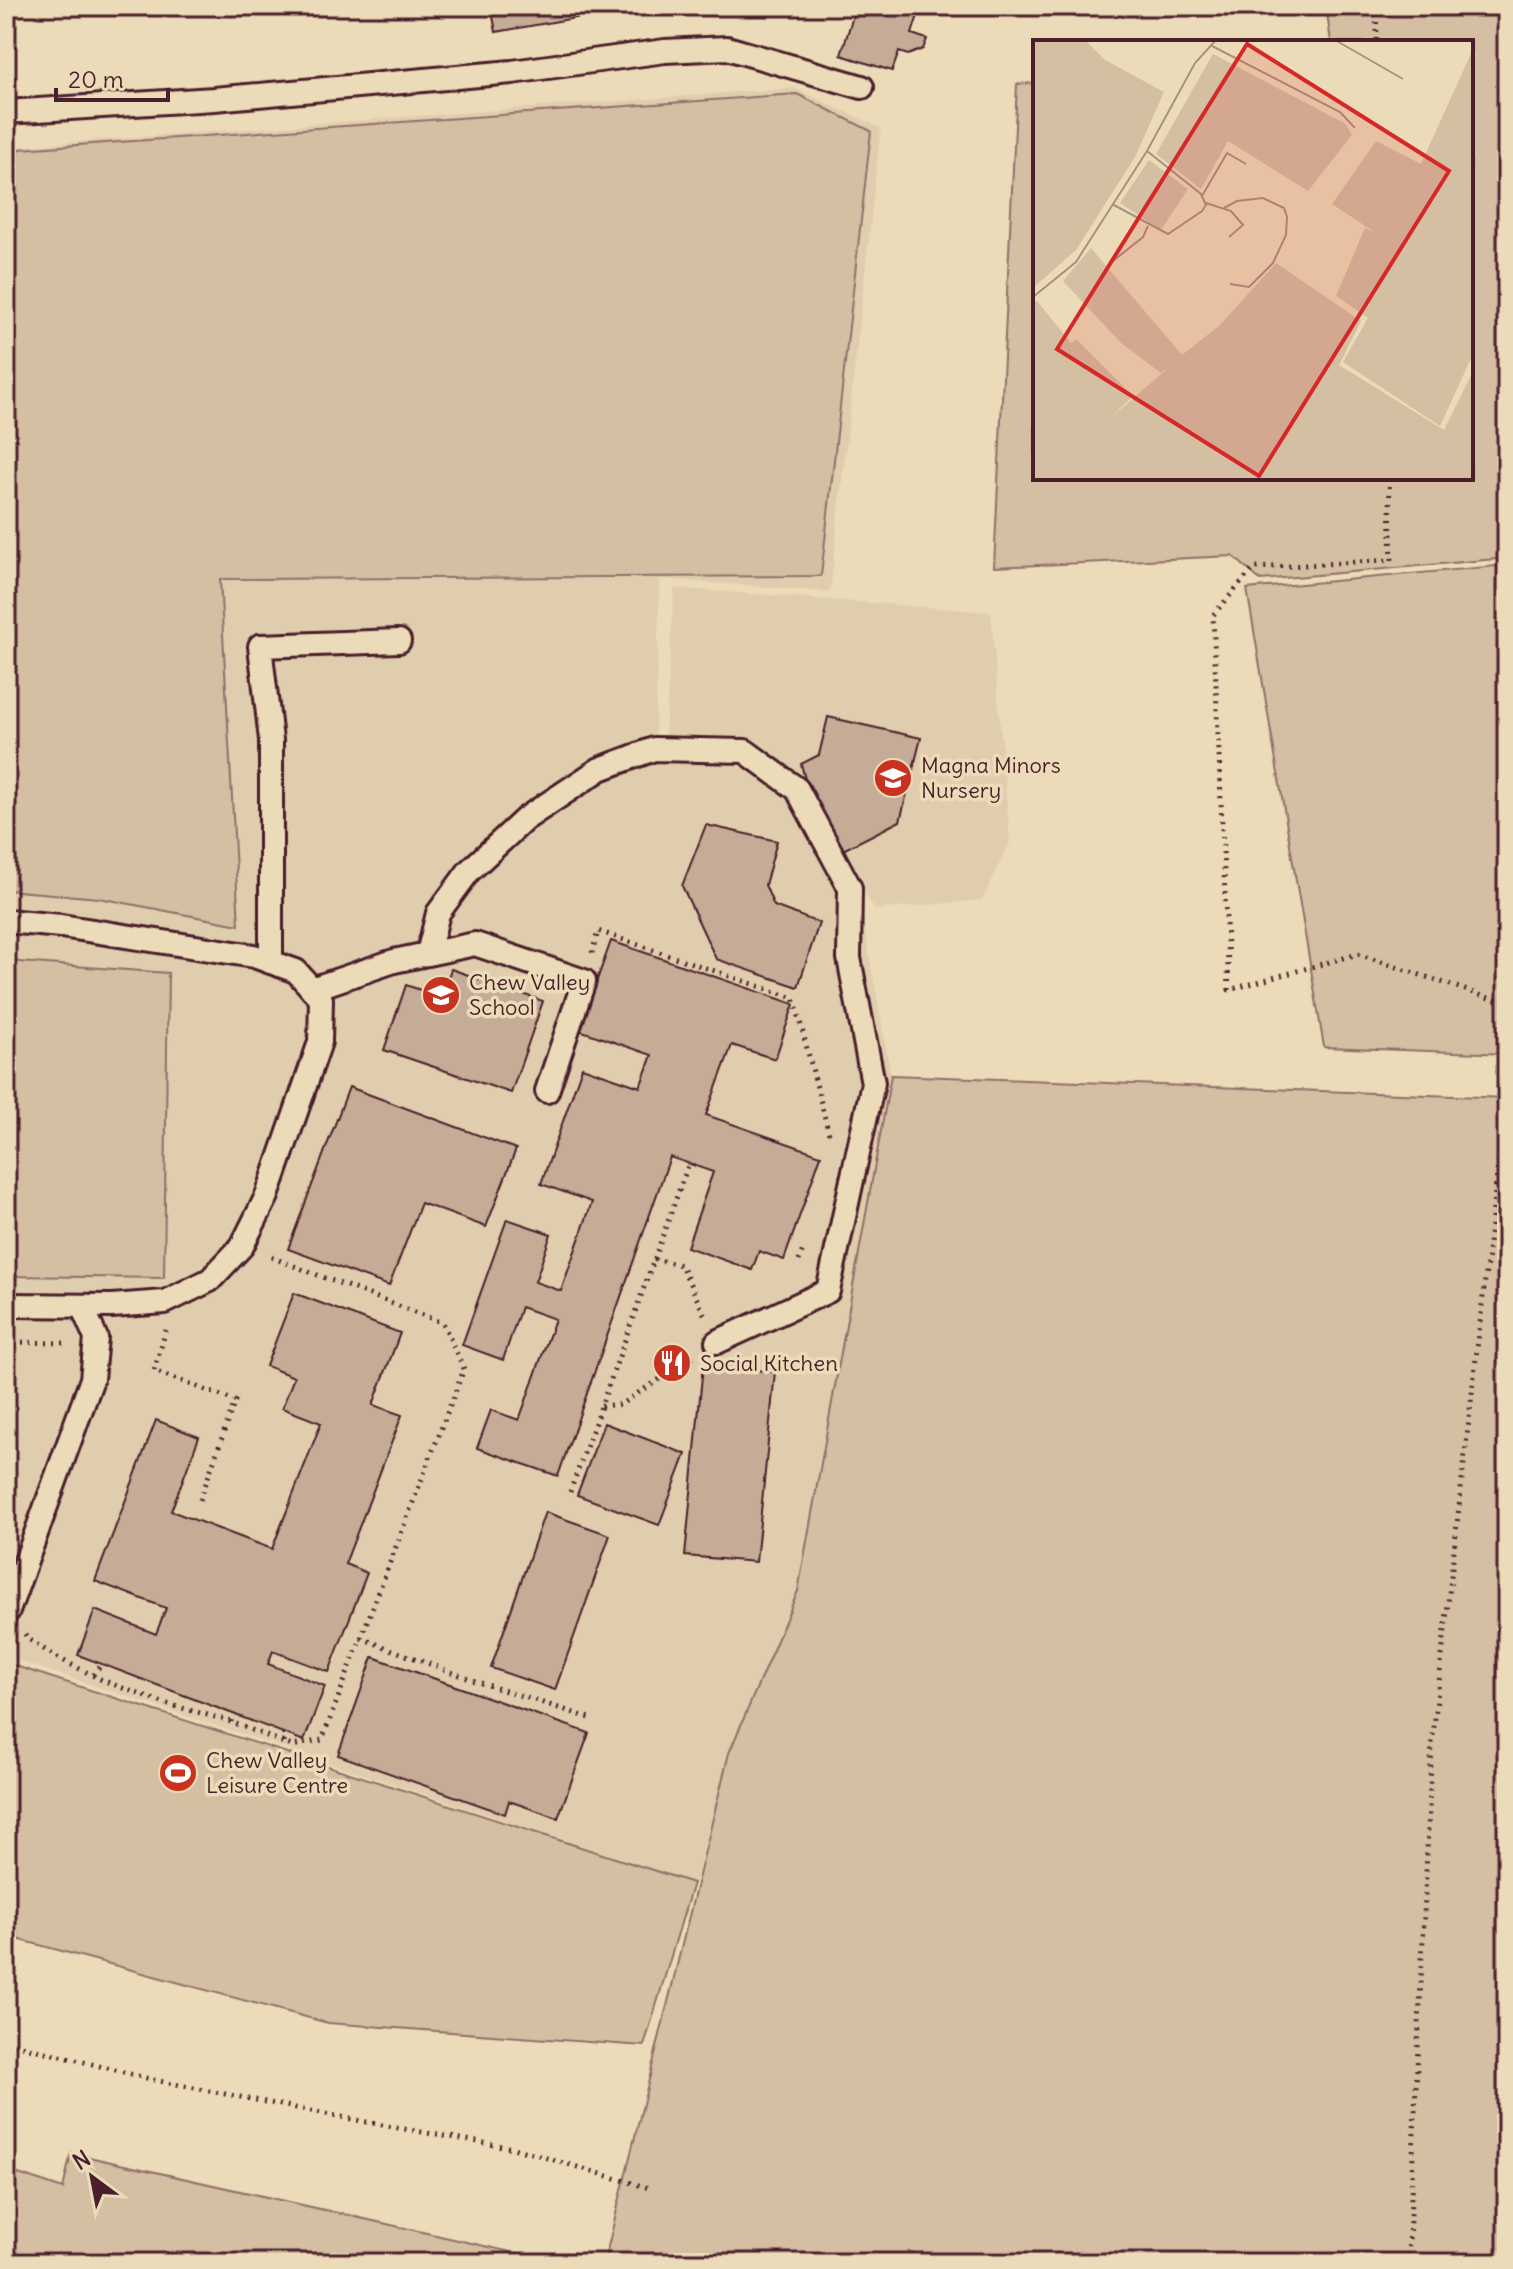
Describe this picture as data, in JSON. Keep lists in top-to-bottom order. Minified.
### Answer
{"places":{"school or university":["Magna Minors Nursery","Chew Valley School"],"restaurant":["Social Kitchen"],"sports":["Chew Valley Leisure Centre"]},"scale_bar":"20 m","north":"top left"}
